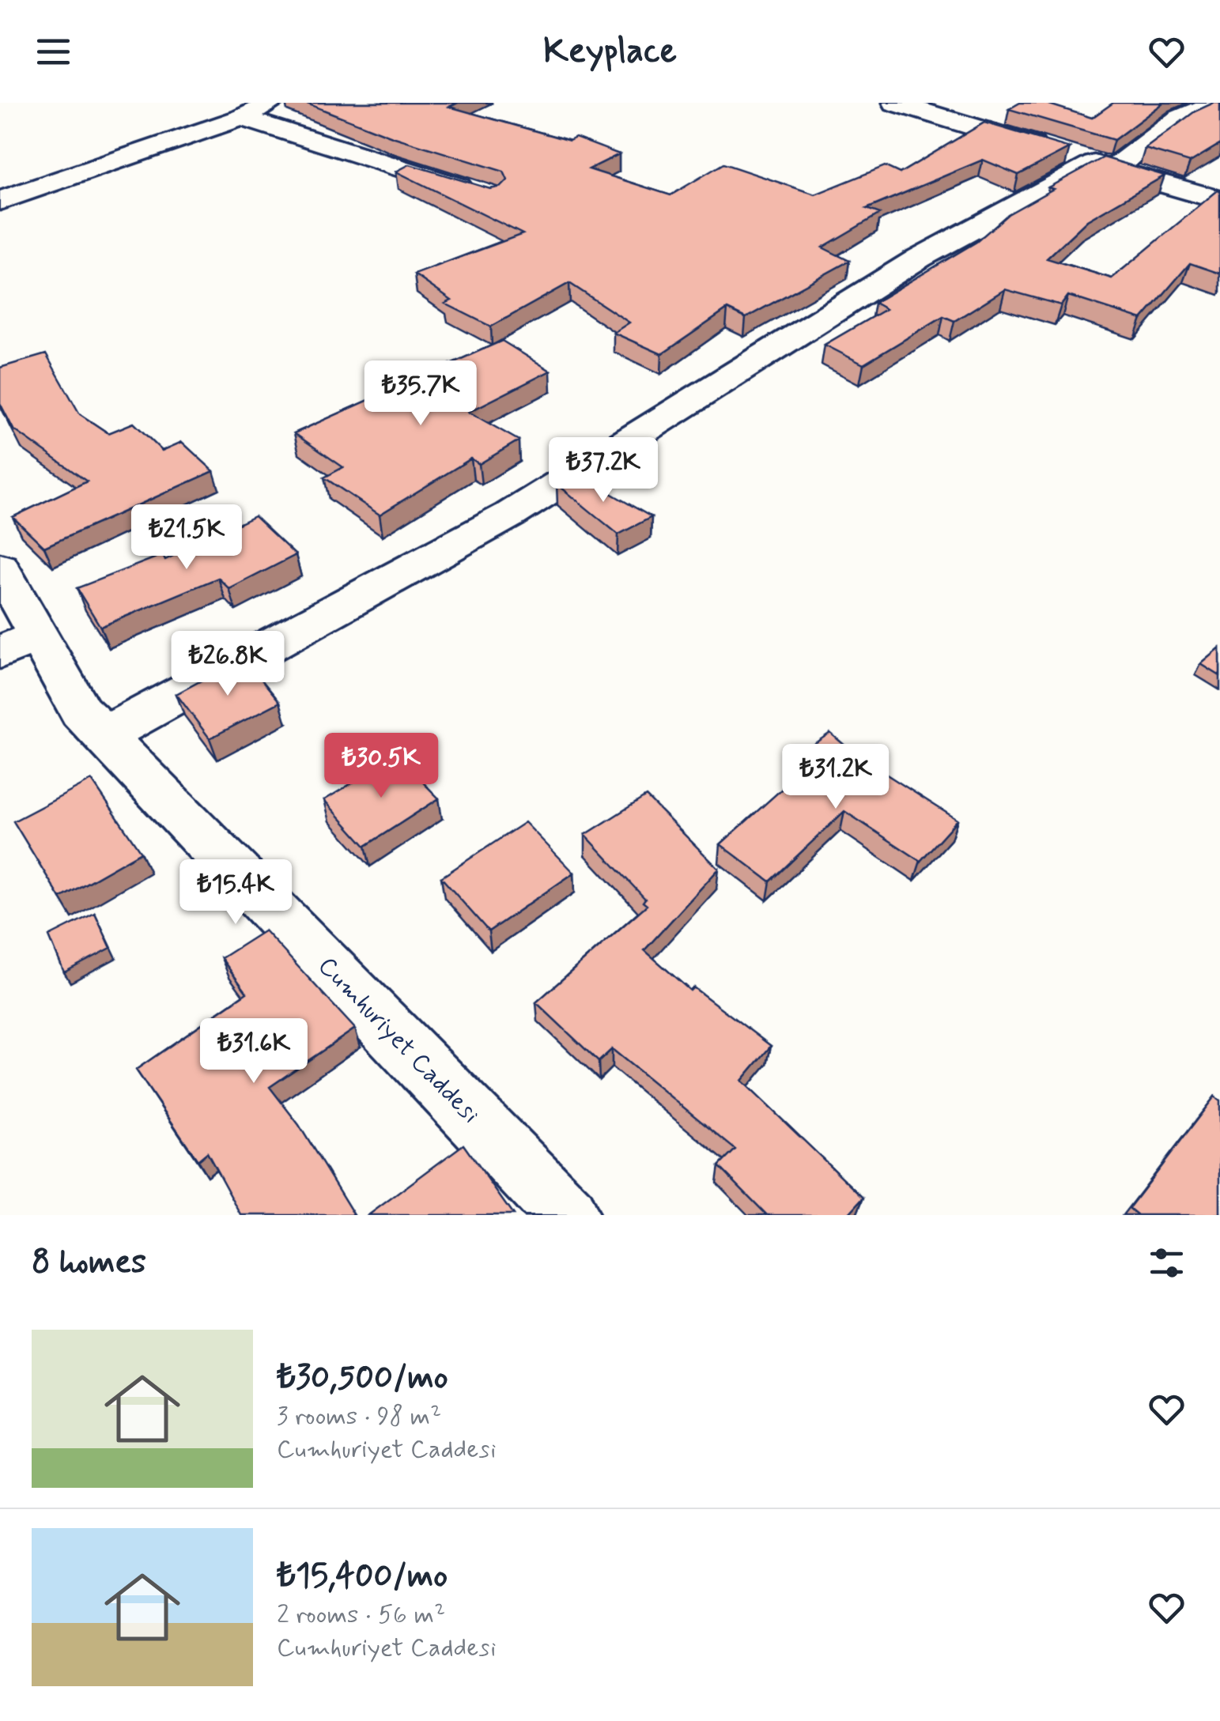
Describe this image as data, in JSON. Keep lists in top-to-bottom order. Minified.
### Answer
{"streets":{"street":["Cumhuriyet Caddesi"]},"page":{"header":"Keyplace","price":["₺35.7K","₺37.2K","₺21.5K","₺26.8K","₺30.5K","₺31.2K","₺15.4K","₺31.6K"],"heading":"8 homes","list":[{"name":"₺30,500/mo","note":"3 rooms · 98 m² · Cumhuriyet Caddesi"},{"name":"₺15,400/mo","note":"2 rooms · 56 m² · Cumhuriyet Caddesi"}]}}
